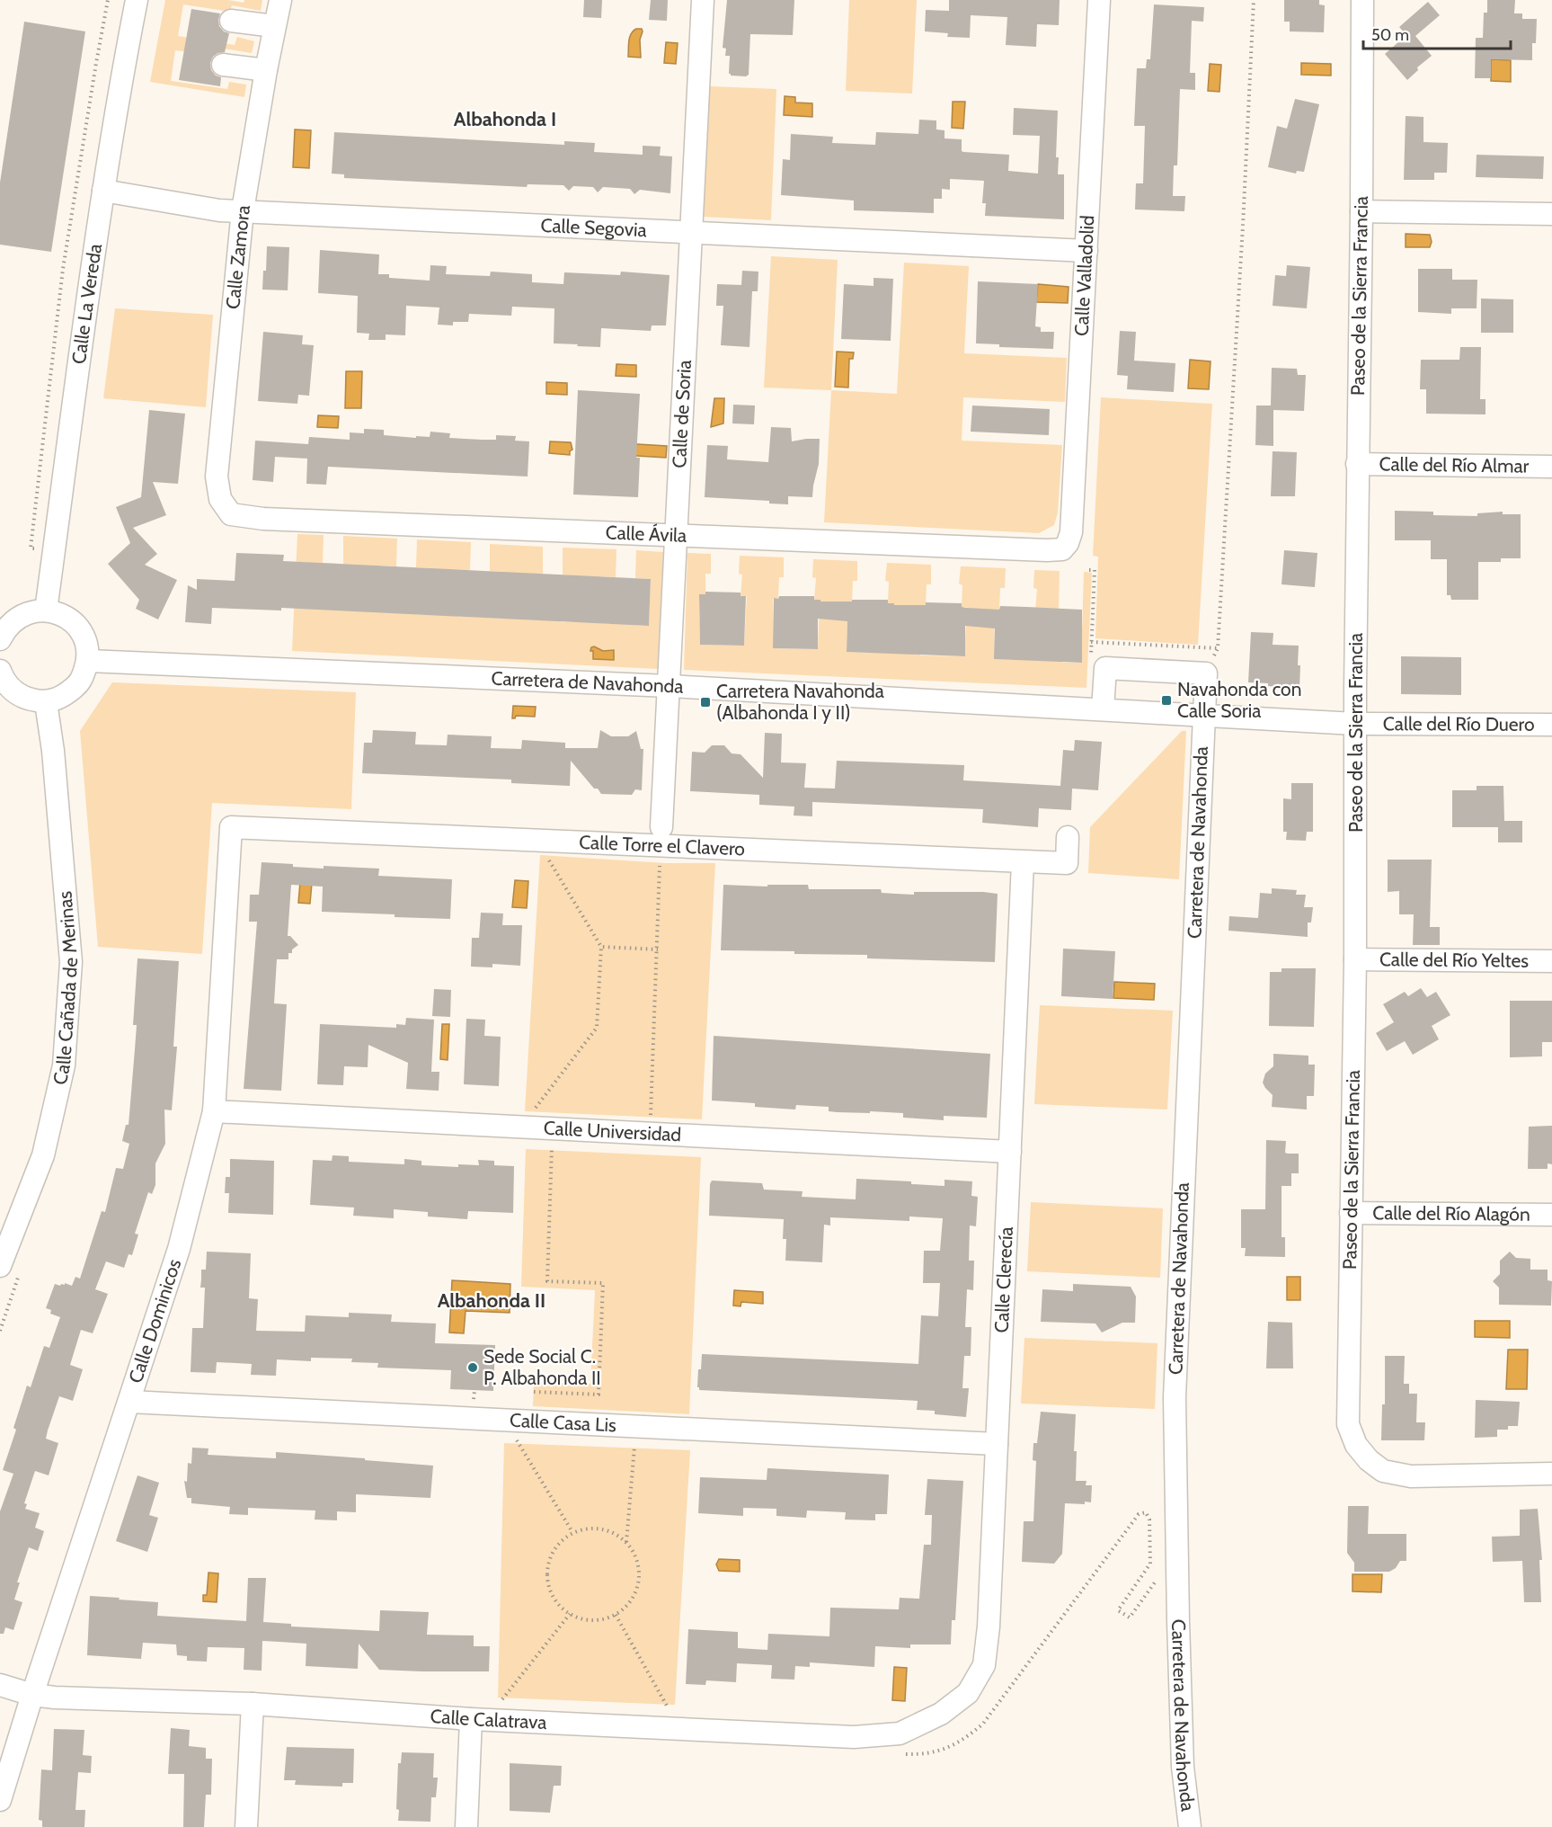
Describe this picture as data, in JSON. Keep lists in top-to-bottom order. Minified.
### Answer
{"streets":{"street":["Calle Segovia","Calle Zamora","Calle Valladolid","Paseo de la Sierra Francia","Calle La Vereda","Calle de Soria","Calle del Río Almar","Calle Ávila","Carretera de Navahonda","Calle del Río Duero","Calle Torre el Clavero","Calle del Río Yeltes","Calle Cañada de Merinas","Calle Universidad","Calle del Río Alagón","Calle Clerecía","Calle Dominicos","Calle Casa Lis","Calle Calatrava"]},"crossings":[["Calle Segovia","Calle Zamora"],["Calle Segovia","Calle Valladolid"],["Calle Segovia","Calle La Vereda"],["Calle Segovia","Calle de Soria"],["Calle Zamora","Calle Ávila"],["Calle Valladolid","Calle Ávila"],["Paseo de la Sierra Francia","Calle del Río Almar"],["Paseo de la Sierra Francia","Calle del Río Duero"],["Paseo de la Sierra Francia","Calle del Río Yeltes"],["Paseo de la Sierra Francia","Calle del Río Alagón"],["Calle de Soria","Calle Ávila"],["Calle de Soria","Carretera de Navahonda"],["Carretera de Navahonda","Calle del Río Duero"],["Calle Torre el Clavero","Calle Clerecía"],["Calle Torre el Clavero","Calle Dominicos"],["Calle Universidad","Calle Clerecía"],["Calle Universidad","Calle Dominicos"],["Calle Clerecía","Calle Casa Lis"],["Calle Clerecía","Calle Calatrava"],["Calle Dominicos","Calle Casa Lis"],["Calle Dominicos","Calle Calatrava"]],"districts":["Albahonda I","Albahonda II"],"places":{"transit":["Navahonda con Calle Soria","Carretera Navahonda (Albahonda I y II)"],"other":["Sede Social C. P. Albahonda II"]},"scale_bar":"50 m"}
